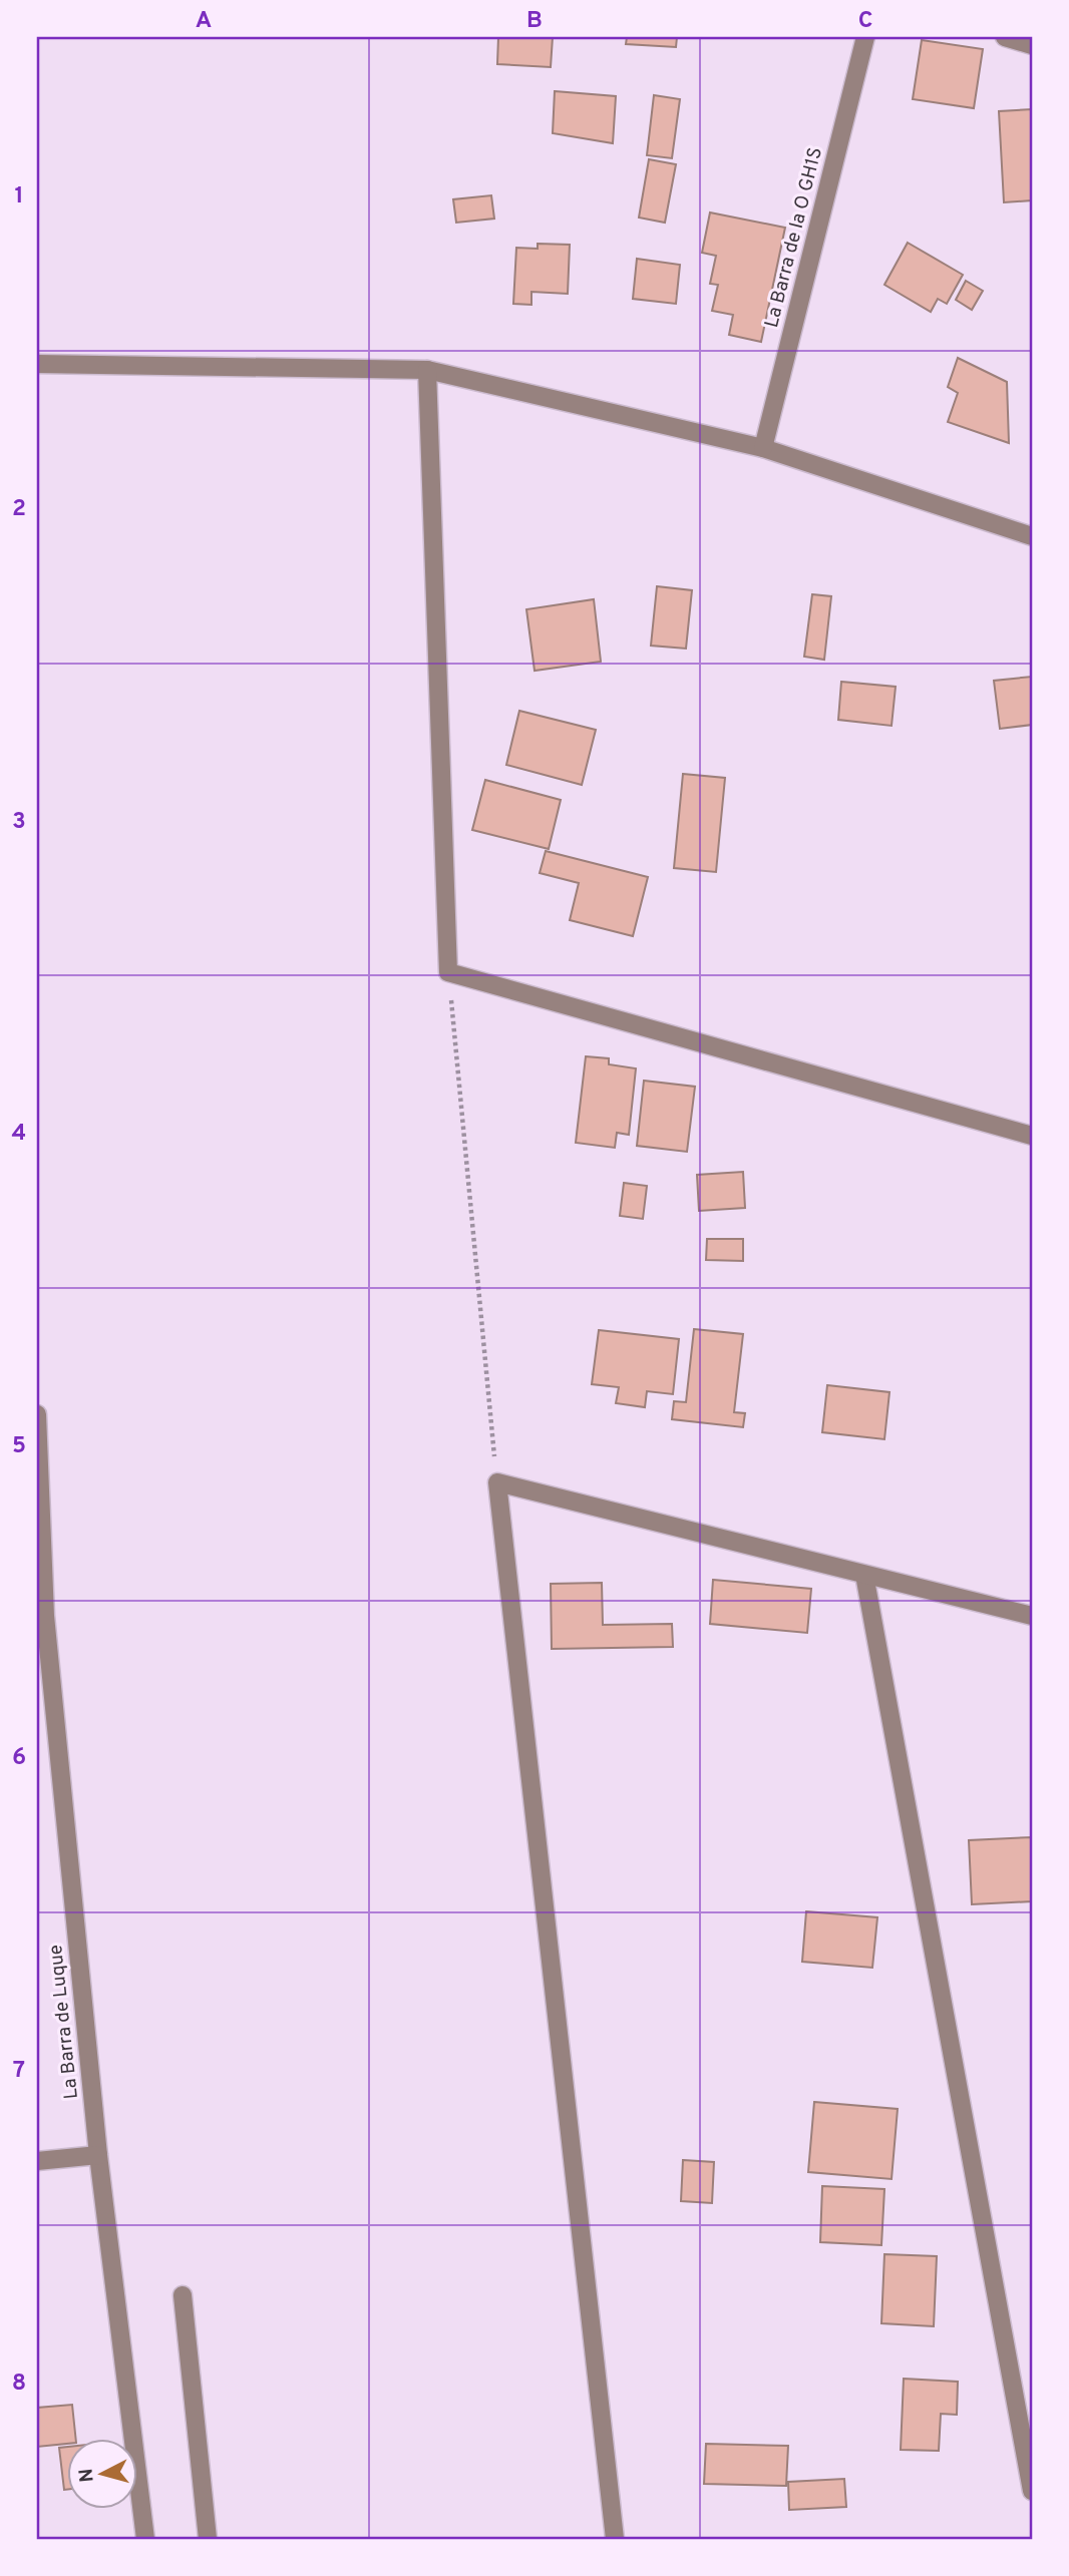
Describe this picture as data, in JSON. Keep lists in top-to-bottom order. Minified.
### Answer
{"streets":{"street":["La Barra de la O GH1S","La Barra de Luque"]},"north":"left","grid":{"columns":["A","B","C"],"rows":["1","2","3","4","5","6","7","8"]}}
